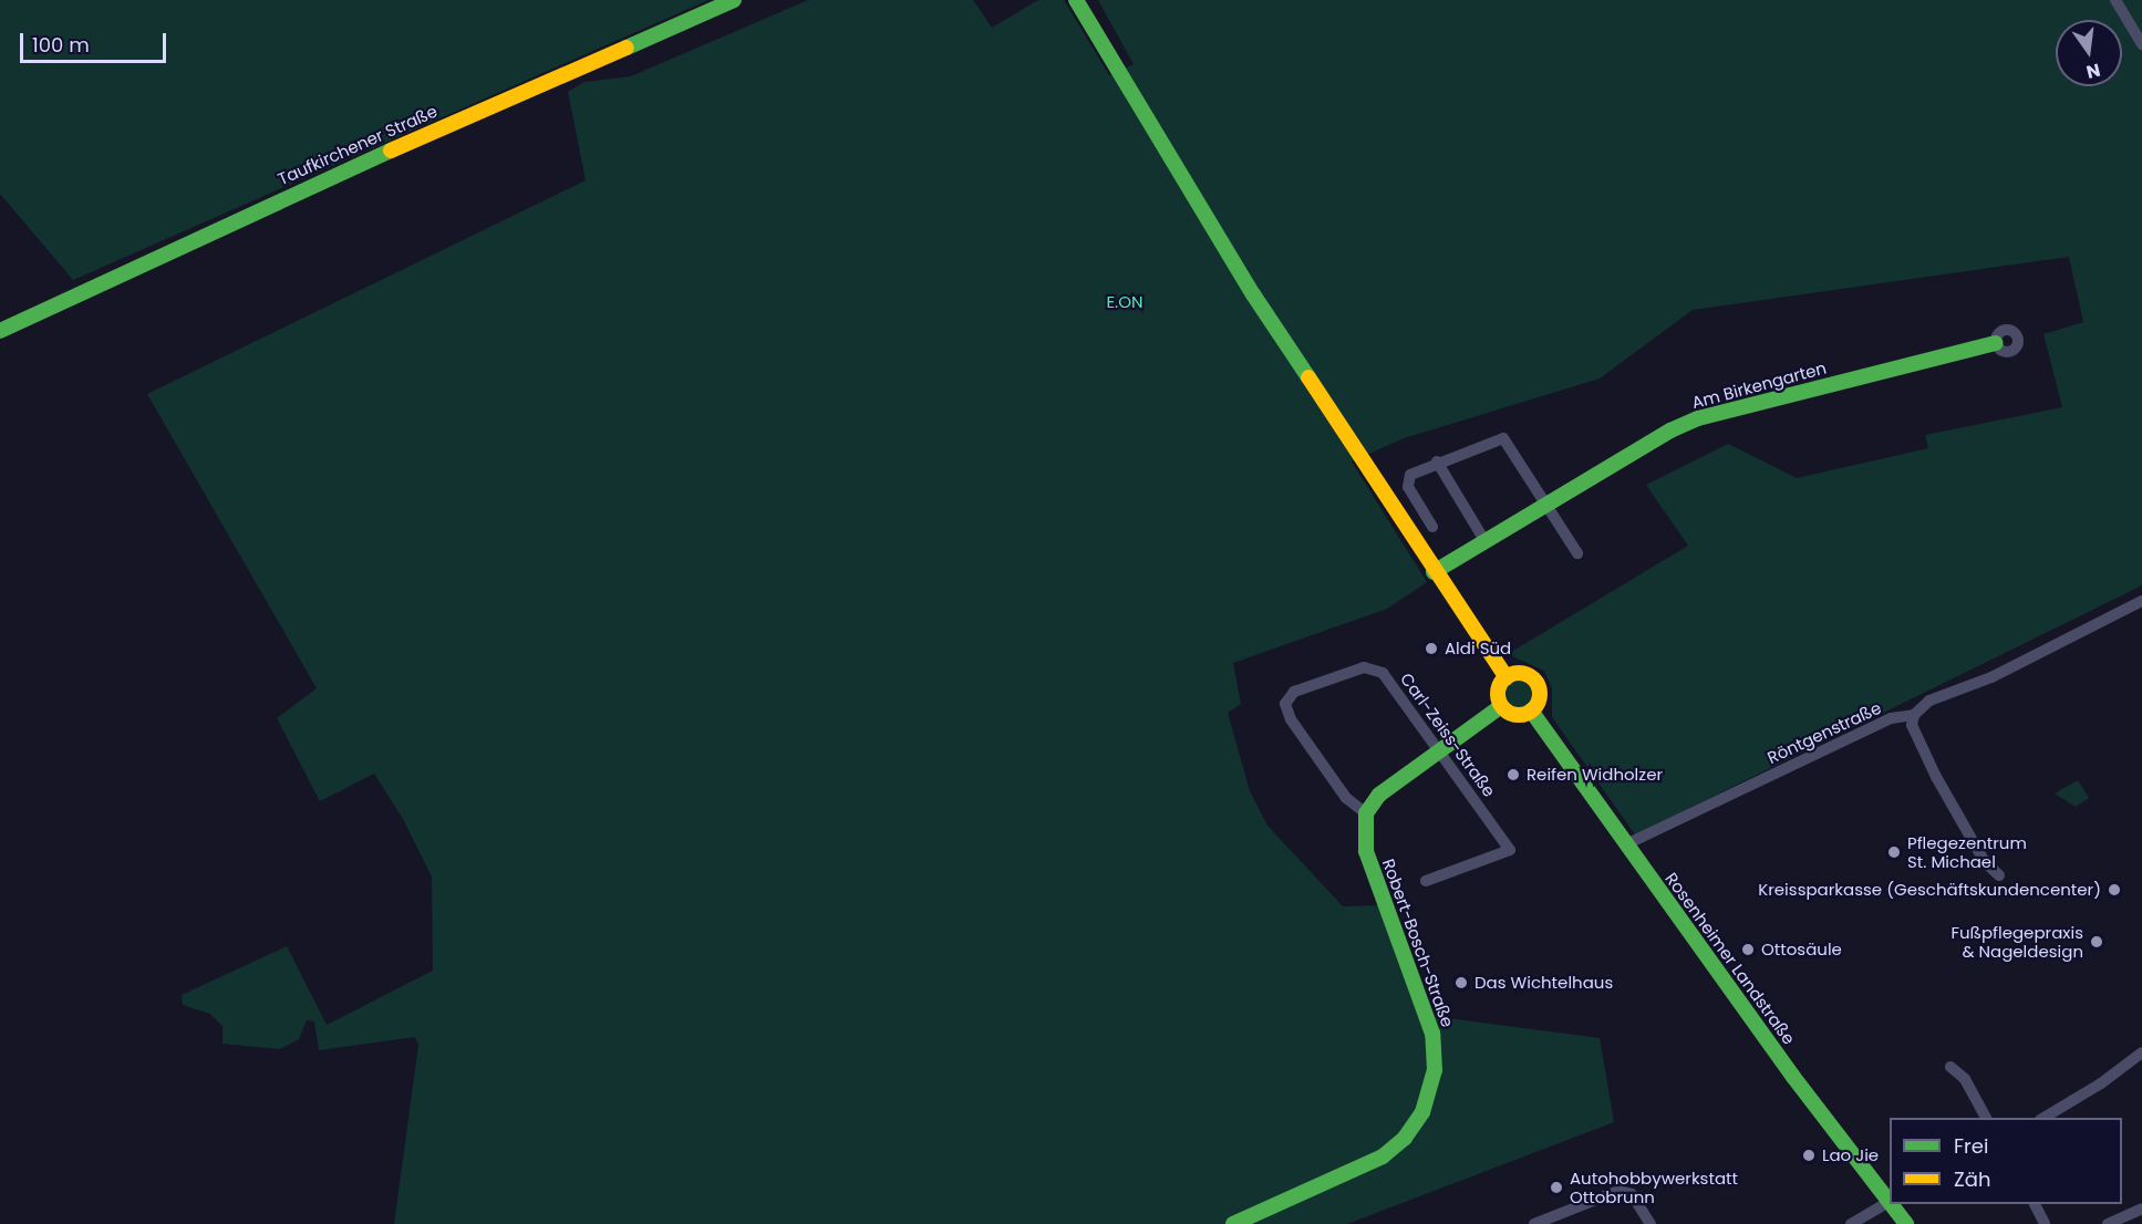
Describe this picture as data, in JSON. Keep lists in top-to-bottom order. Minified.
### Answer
{"streets":{"main road":["Taufkirchener Straße","Am Birkengarten","Robert-Bosch-Straße","Rosenheimer Landstraße"],"street":["Röntgenstraße","Carl-Zeiss-Straße"]},"crossings":[["Röntgenstraße","Rosenheimer Landstraße"],["Carl-Zeiss-Straße","Robert-Bosch-Straße"]],"parks":["E.ON"],"places":["Aldi Süd","Reifen Widholzer","Pflegezentrum St. Michael","Kreissparkasse (Geschäftskundencenter)","Fußpflegepraxis & Nageldesign","Ottosäule","Das Wichtelhaus","Lao Jie","Autohobbywerkstatt Ottobrunn"],"legend":["Frei","Zäh"],"scale_bar":"100 m","north":"bottom"}
